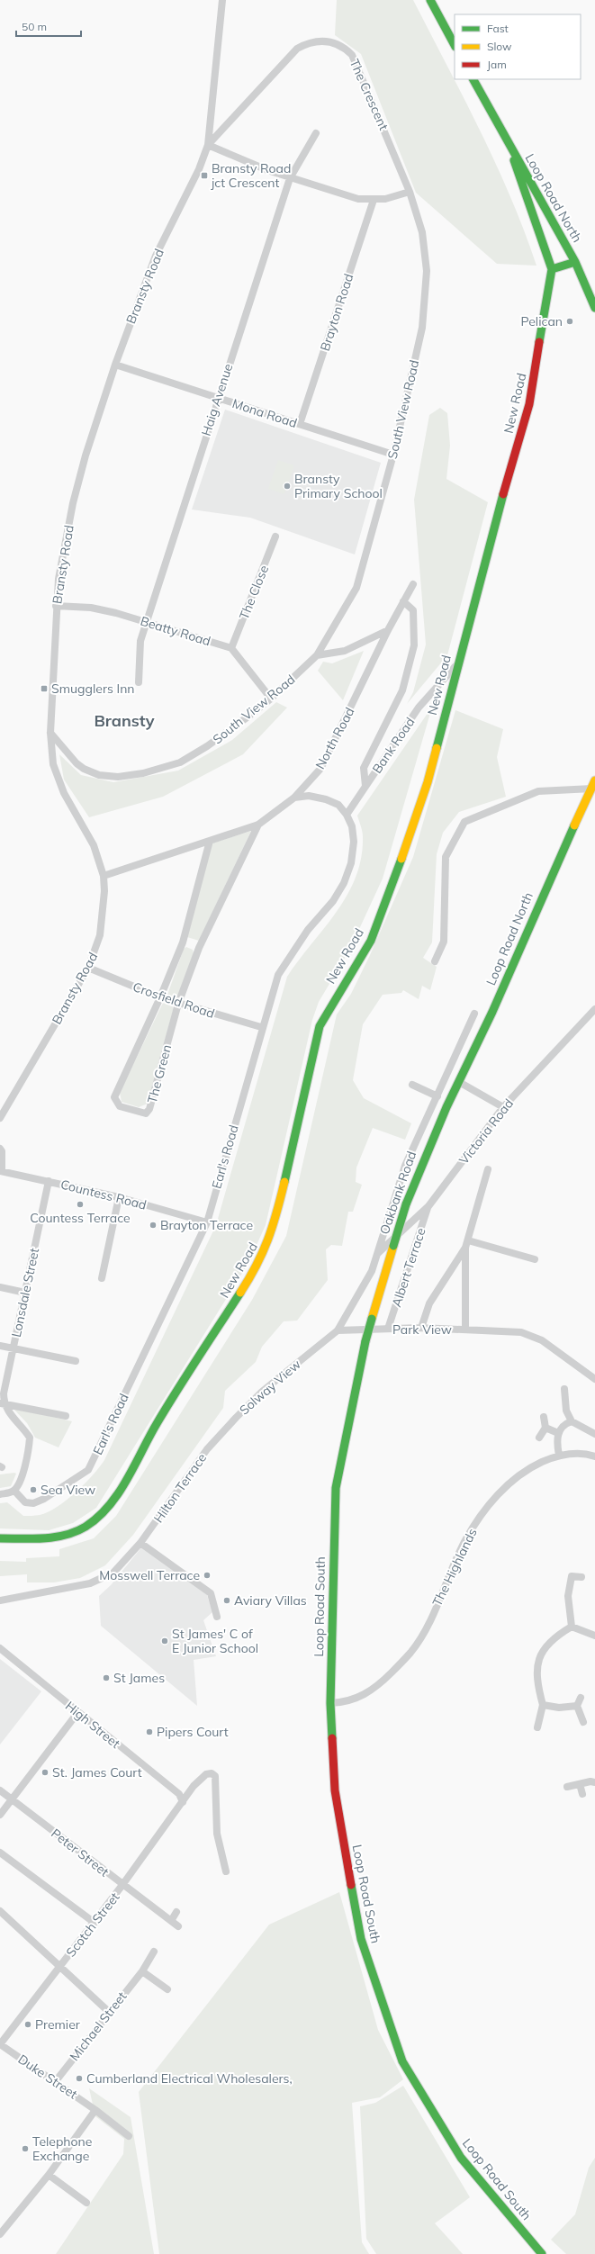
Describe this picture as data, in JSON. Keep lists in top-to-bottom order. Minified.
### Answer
{"streets":{"main road":["Loop Road North","New Road","Loop Road South"],"street":["The Crescent","Bransty Road","Brayton Road","Haig Avenue","South View Road","Mona Road","The Close","Beatty Road","North Road","Bank Road","Crosfield Road","The Green","Victoria Road","Earl's Road","Oakbank Road","Countess Road","Albert Terrace","Lonsdale Street","Park View","Solway View","Hilton Terrace","The Highlands","High Street","Peter Street","Scotch Street","Michael Street","Duke Street"]},"crossings":[["The Crescent","Bransty Road"],["The Crescent","South View Road"],["Loop Road North","New Road"],["Loop Road North","Loop Road South"],["Bransty Road","South View Road"],["Bransty Road","Mona Road"],["Bransty Road","Beatty Road"],["Bransty Road","North Road"],["Bransty Road","Crosfield Road"],["Brayton Road","Mona Road"],["Haig Avenue","Mona Road"],["Haig Avenue","Beatty Road"],["New Road","Bank Road"],["South View Road","Mona Road"],["The Close","Beatty Road"],["North Road","The Green"],["North Road","Earl's Road"],["Bank Road","Earl's Road"],["Crosfield Road","The Green"],["Crosfield Road","Earl's Road"],["Victoria Road","Oakbank Road"],["Victoria Road","Albert Terrace"],["Earl's Road","Countess Road"],["Oakbank Road","Park View"],["Oakbank Road","Solway View"],["Countess Road","Lonsdale Street"],["Albert Terrace","Park View"],["Park View","Solway View"],["Solway View","Hilton Terrace"],["The Highlands","Loop Road South"],["High Street","Scotch Street"],["Peter Street","Scotch Street"],["Scotch Street","Duke Street"],["Michael Street","Duke Street"]],"districts":["Bransty"],"places":{"transit":["Bransty Road jct Crescent","Smugglers Inn"],"other":["Pelican","Bransty Primary School","Countess Terrace","Brayton Terrace","Sea View","Mosswell Terrace","Aviary Villas","St James' C of E Junior School","St James","Pipers Court","St. James Court","Premier","Cumberland Electrical Wholesalers,","Telephone Exchange"]},"legend":["Fast","Slow","Jam"],"scale_bar":"50 m"}
